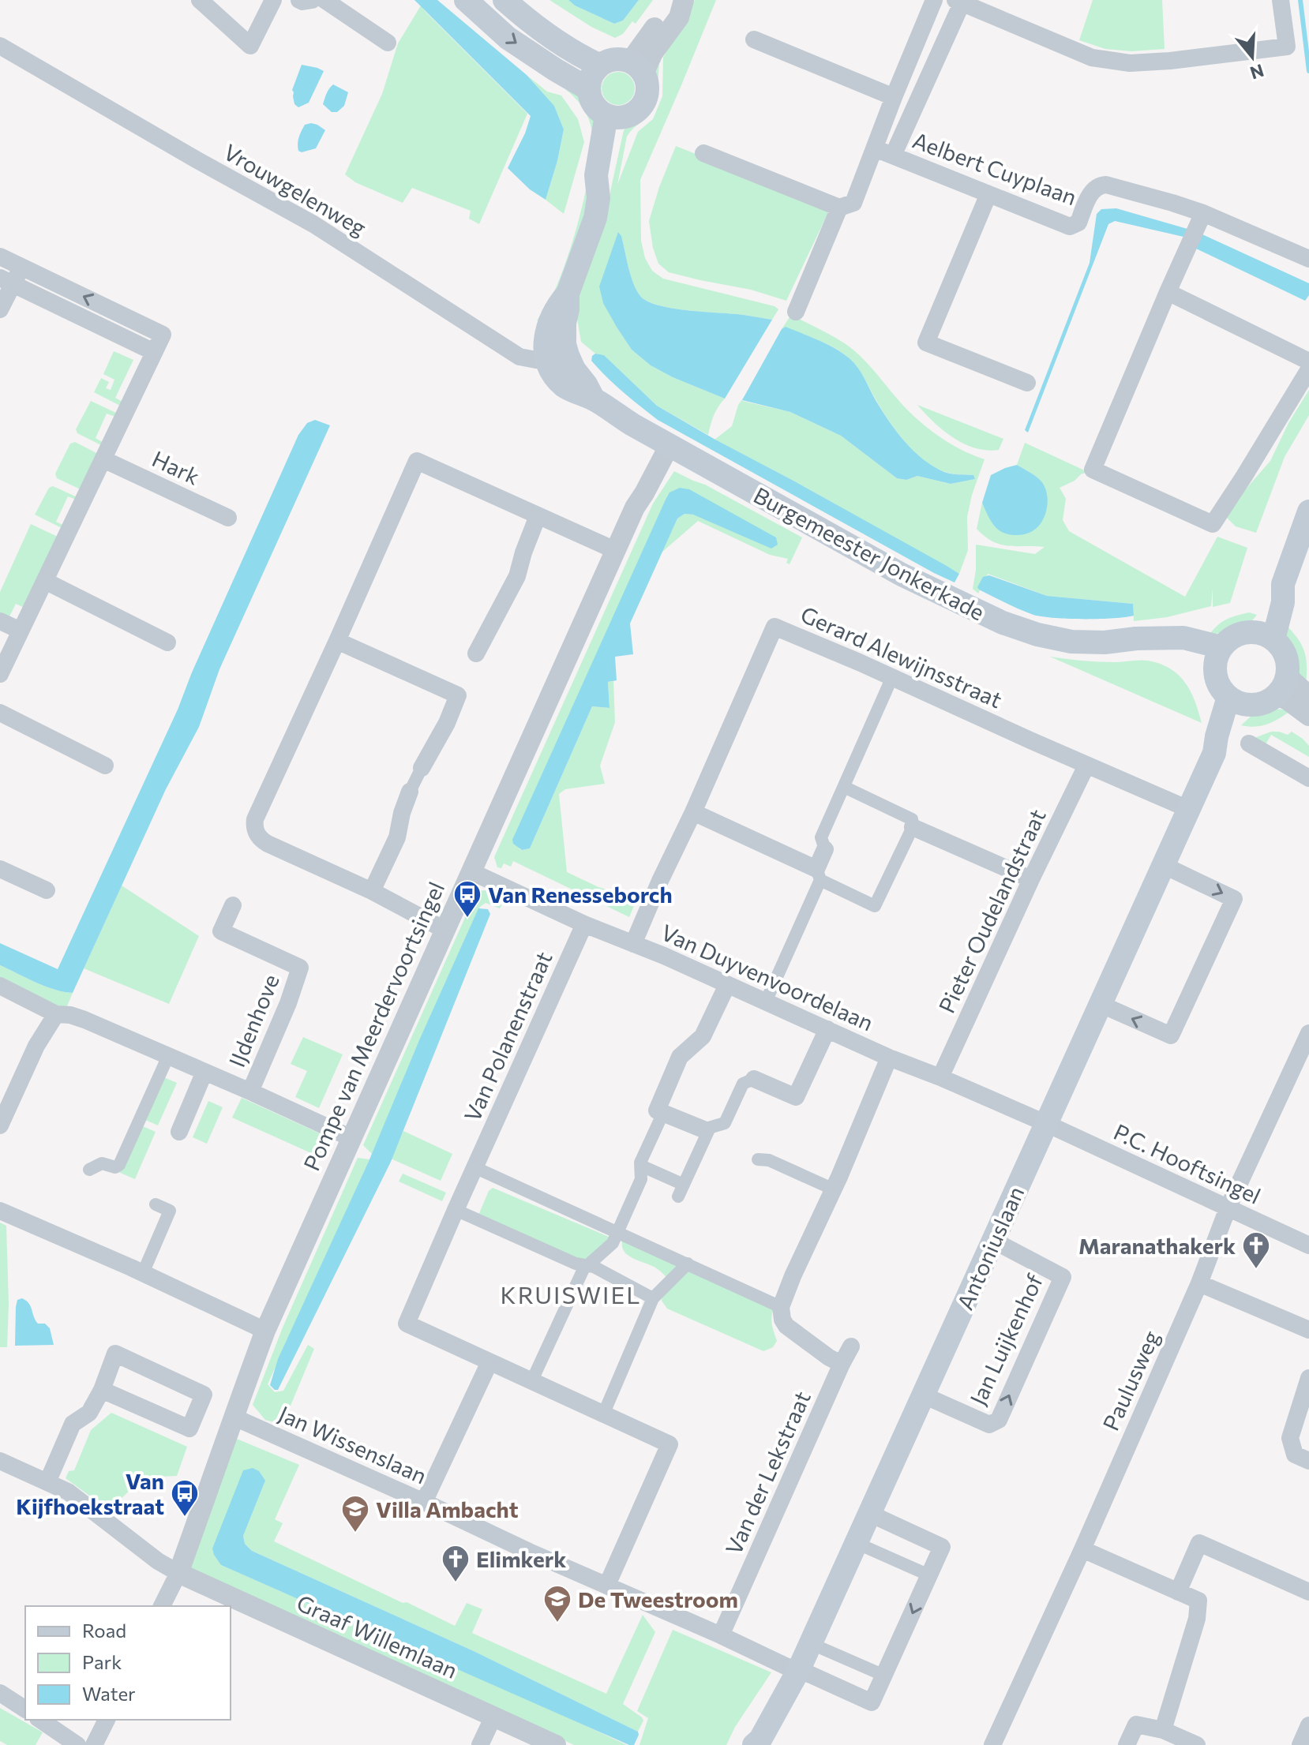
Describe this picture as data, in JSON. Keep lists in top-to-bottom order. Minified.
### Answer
{"streets":{"main road":["Burgemeester Jonkerkade","Antoniuslaan"],"street":["Aelbert Cuyplaan","Vrouwgelenweg","Hark","Gerard Alewijnsstraat","Pieter Oudelandstraat","Van Duyvenvoordelaan","IJdenhove","Pompe van Meerdervoortsingel","Van Polanenstraat","P.C. Hooftsingel","Jan Luijkenhof","Paulusweg","Jan Wissenslaan","Van der Lekstraat","Graaf Willemlaan"]},"crossings":[["Vrouwgelenweg","Burgemeester Jonkerkade"],["Burgemeester Jonkerkade","Pompe van Meerdervoortsingel"],["Burgemeester Jonkerkade","Antoniuslaan"],["Gerard Alewijnsstraat","Pieter Oudelandstraat"],["Gerard Alewijnsstraat","Van Duyvenvoordelaan"],["Gerard Alewijnsstraat","Antoniuslaan"],["Pieter Oudelandstraat","Van Duyvenvoordelaan"],["Van Duyvenvoordelaan","Pompe van Meerdervoortsingel"],["Van Duyvenvoordelaan","Van Polanenstraat"],["Van Duyvenvoordelaan","P.C. Hooftsingel"],["Van Duyvenvoordelaan","Antoniuslaan"],["IJdenhove","Pompe van Meerdervoortsingel"],["Pompe van Meerdervoortsingel","Jan Wissenslaan"],["Pompe van Meerdervoortsingel","Graaf Willemlaan"],["Van Polanenstraat","Jan Wissenslaan"],["P.C. Hooftsingel","Antoniuslaan"],["P.C. Hooftsingel","Paulusweg"],["Antoniuslaan","Jan Luijkenhof"],["Antoniuslaan","Jan Wissenslaan"],["Jan Wissenslaan","Van der Lekstraat"]],"districts":["KRUISWIEL"],"places":{"bus stop":["Van Renesseborch","Van Kijfhoekstraat"],"church":["Maranathakerk","Elimkerk"],"school or university":["Villa Ambacht","De Tweestroom"]},"legend":["Road","Park","Water"],"north":"bottom"}
